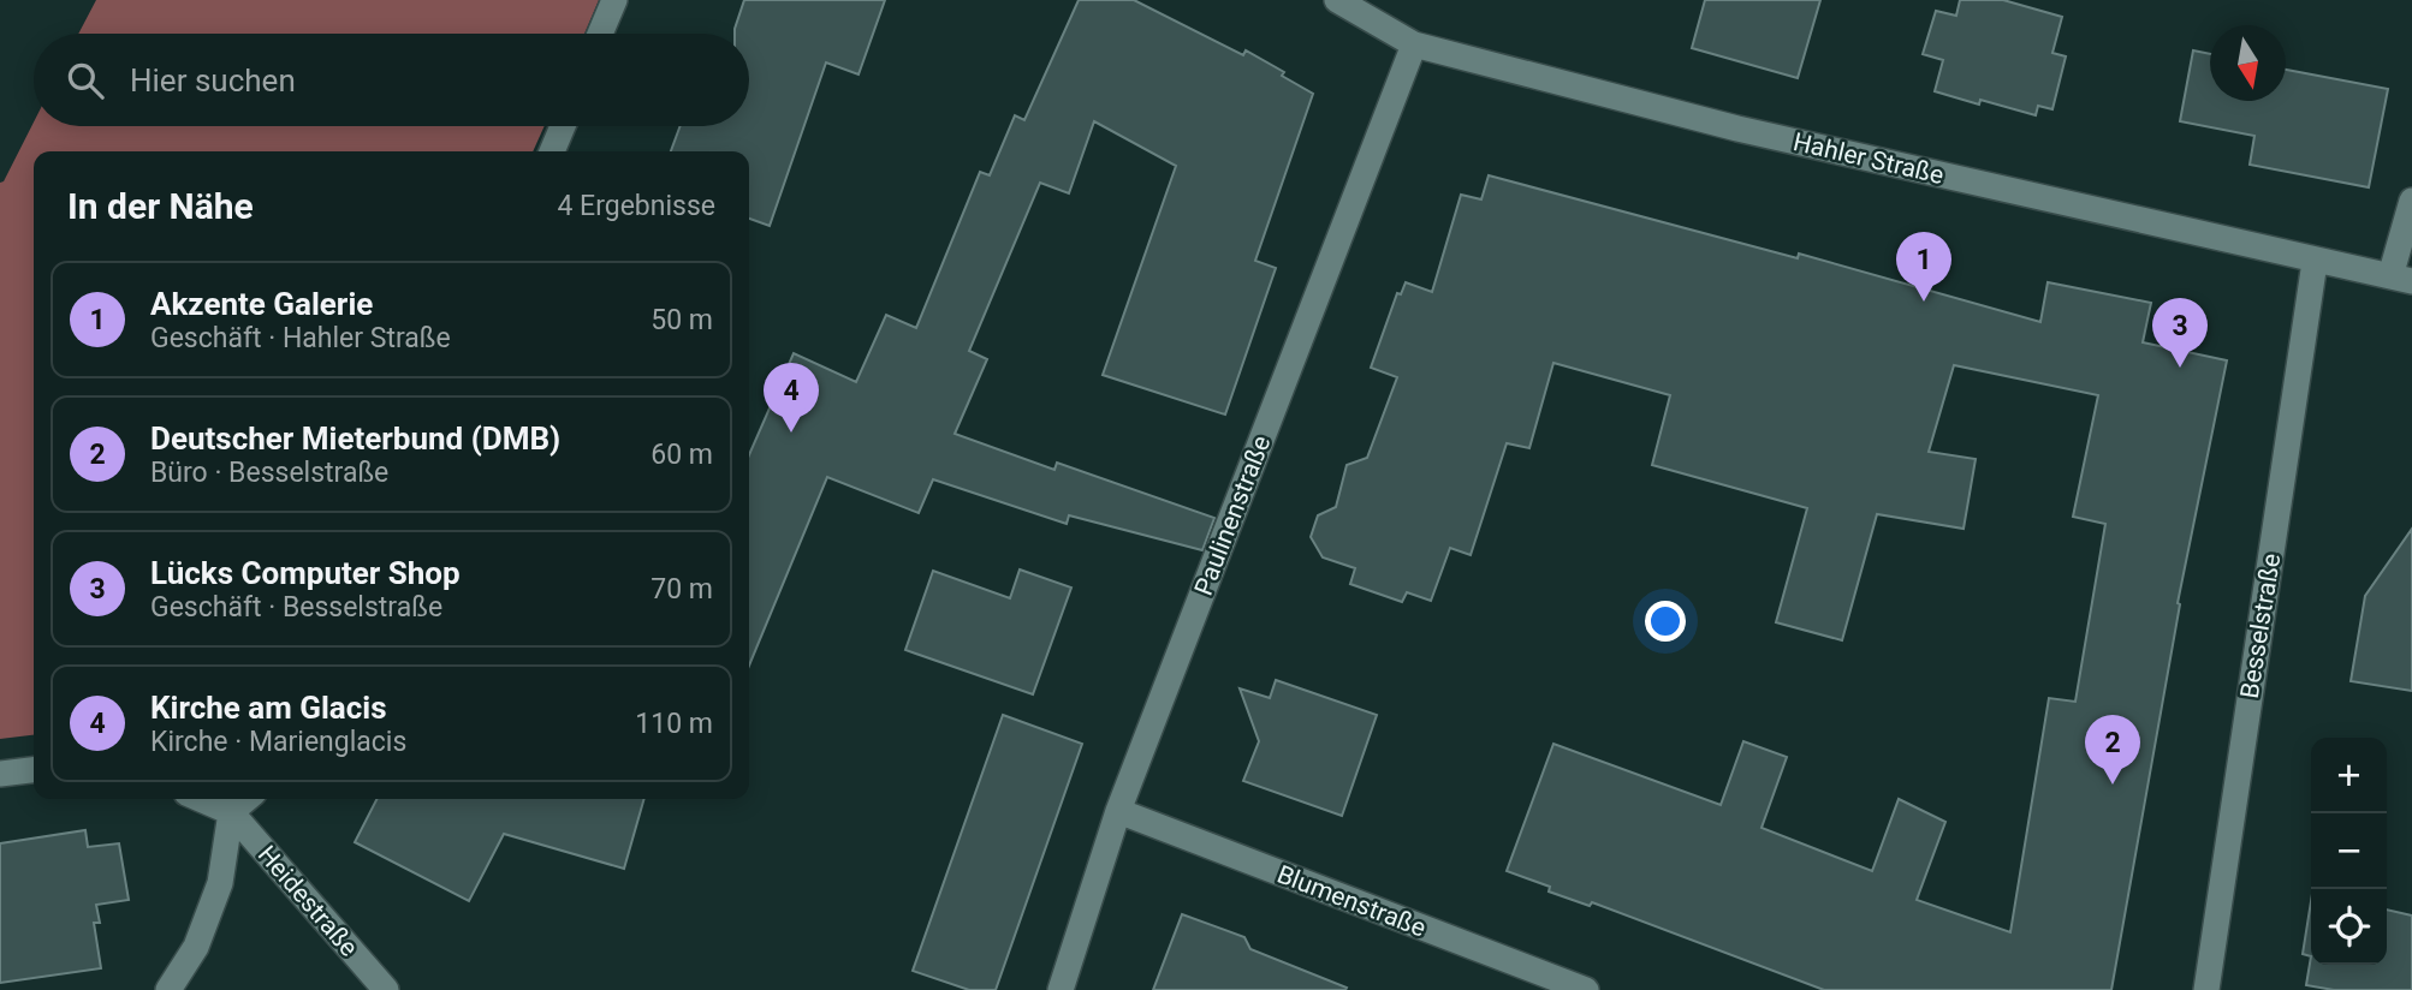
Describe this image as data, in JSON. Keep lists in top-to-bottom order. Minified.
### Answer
{"streets":{"street":["Hahler Straße","Paulinenstraße","Besselstraße","Heidestraße","Blumenstraße"]},"crossings":[["Hahler Straße","Paulinenstraße"],["Hahler Straße","Besselstraße"],["Paulinenstraße","Blumenstraße"]],"north":"bottom","page":{"search":"Hier suchen","heading":["In der Nähe","4 Ergebnisse"],"pins":["1","3","4","2"],"list":[{"mark":"1","name":"Akzente Galerie","note":"Geschäft · Hahler Straße","value":"50 m"},{"mark":"2","name":"Deutscher Mieterbund (DMB)","note":"Büro · Besselstraße","value":"60 m"},{"mark":"3","name":"Lücks Computer Shop","note":"Geschäft · Besselstraße","value":"70 m"},{"mark":"4","name":"Kirche am Glacis","note":"Kirche · Marienglacis","value":"110 m"}],"map_buttons":["+","−"]}}
